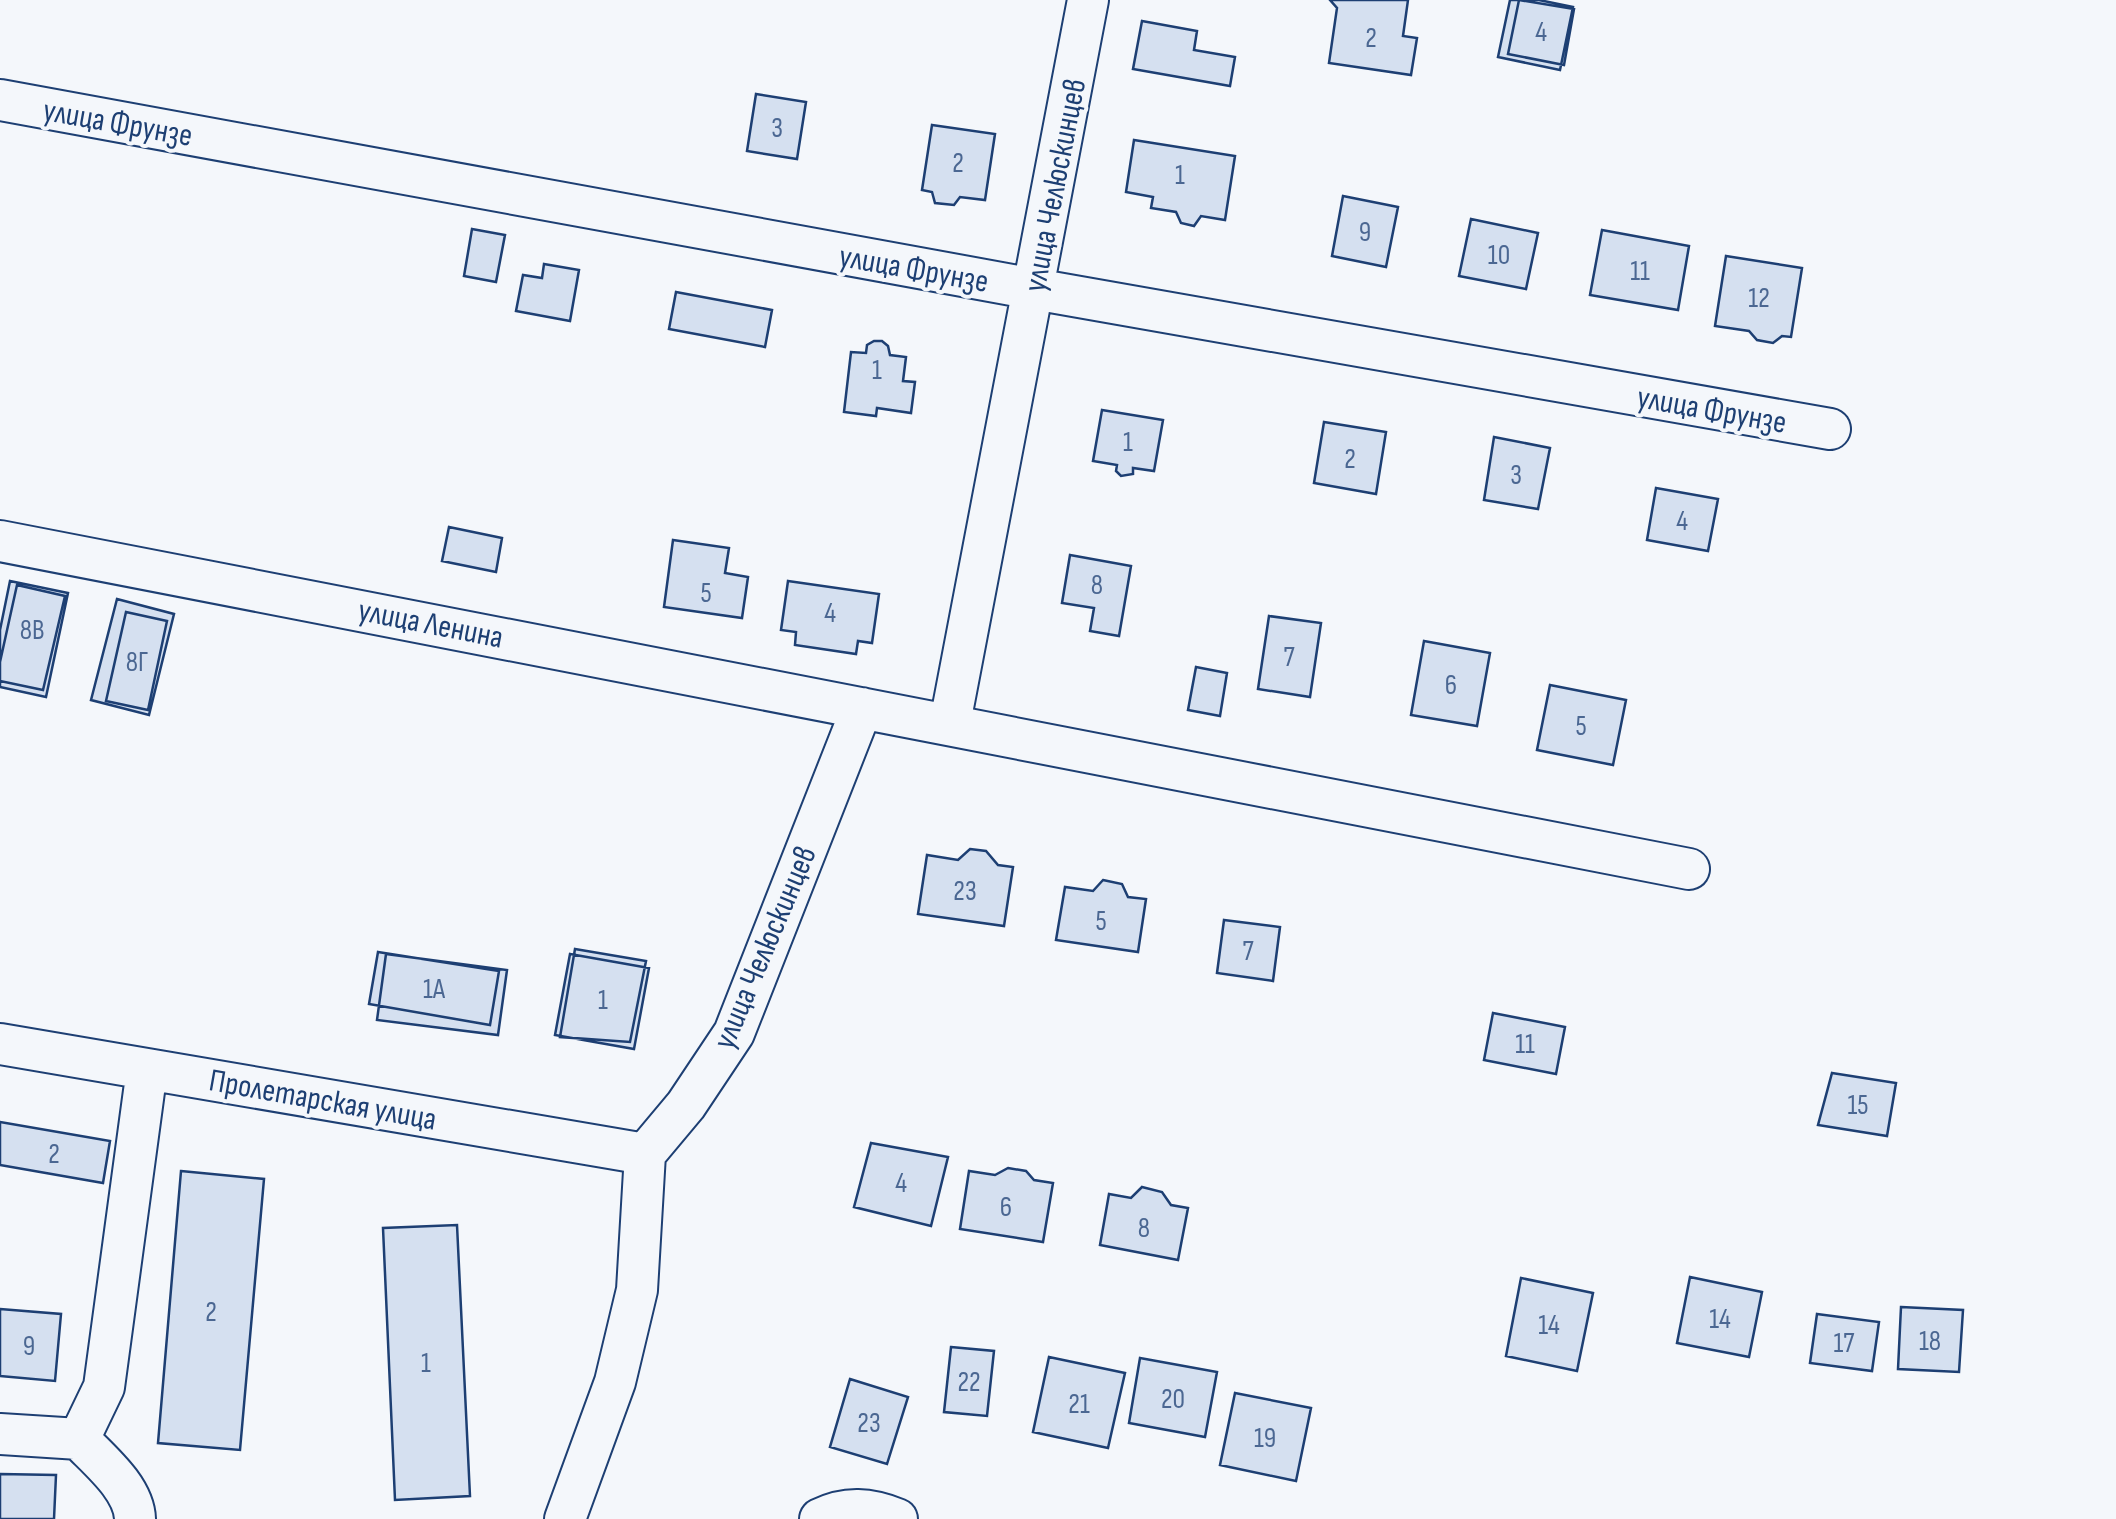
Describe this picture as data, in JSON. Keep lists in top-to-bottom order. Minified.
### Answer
{"streets":{"street":["улица Фрунзе","улица Челюскинцев","улица Ленина","Пролетарская улица"]},"crossings":[["улица Фрунзе","улица Челюскинцев"],["улица Челюскинцев","улица Ленина"],["улица Челюскинцев","Пролетарская улица"]],"house_numbers":["4","2","3","2","1","9","10","11","12","1","1","2","3","4","8","5","4","8В","7","8Г","6","5","23","5","7","1А","1","11","15","2","4","6","8","2","14","14","18","17","9","1","22","20","21","23","19"]}
